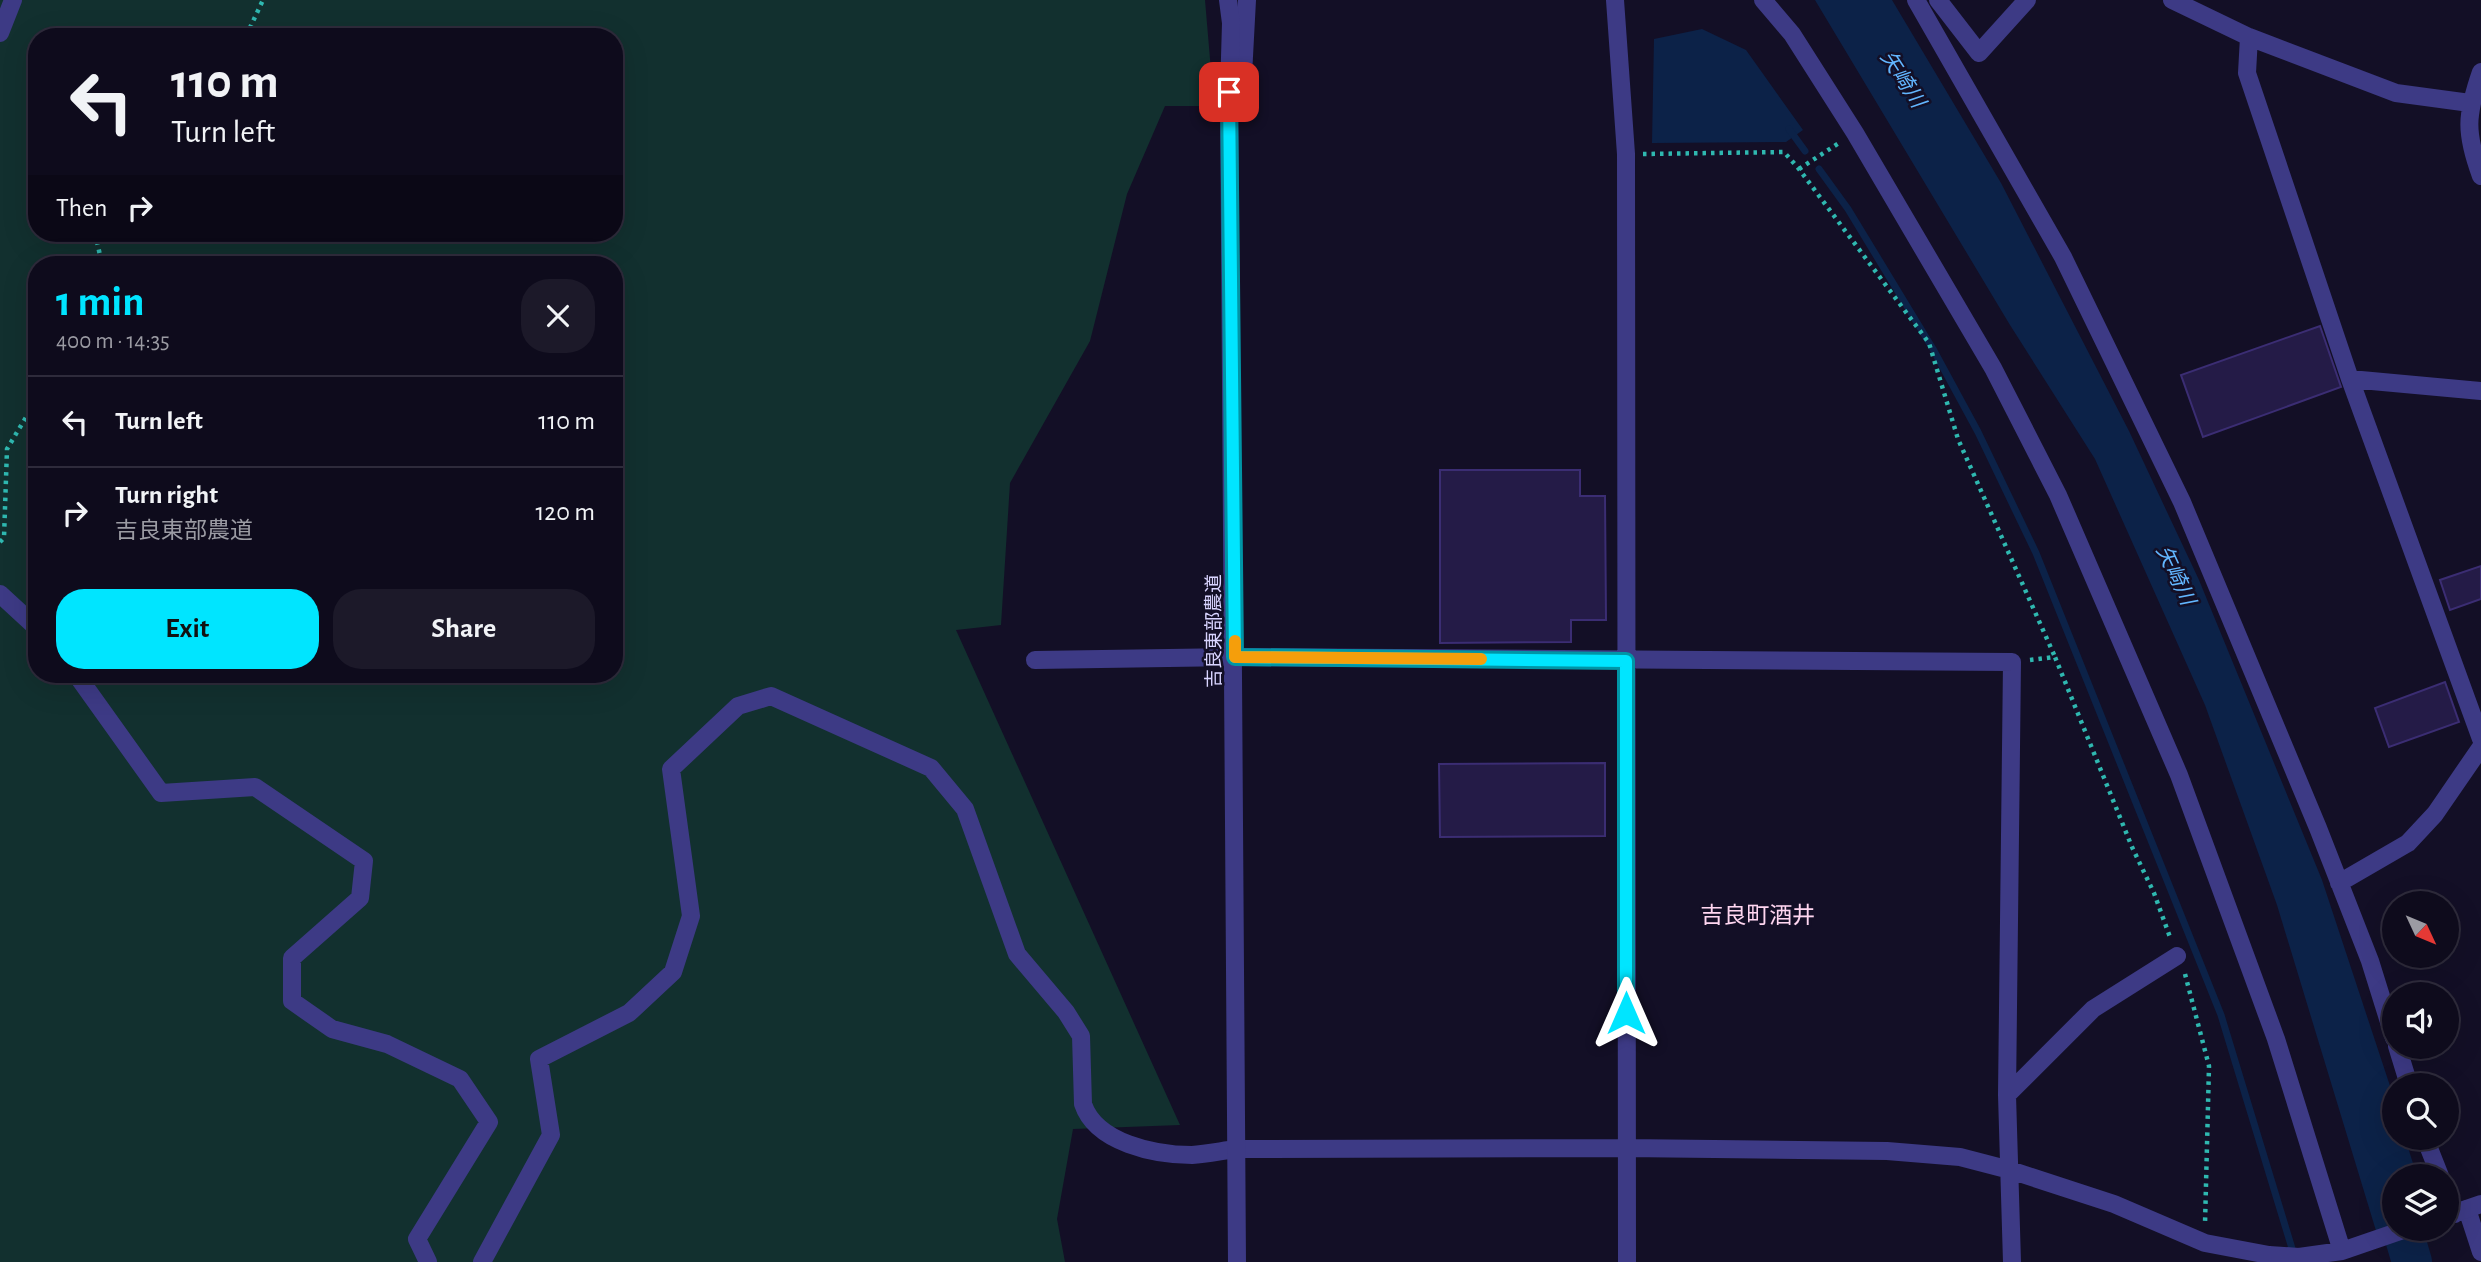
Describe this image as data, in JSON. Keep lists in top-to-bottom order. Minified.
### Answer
{"streets":{"street":["吉良東部農道"]},"districts":["吉良町酒井"],"water":["矢崎川"],"north":"bottom right","page":{"turn":["110 m","Turn left"],"then":"Then","heading":["1 min","400 m · 14:35"],"list":[{"name":"Turn left","value":"110 m"},{"name":"Turn right","note":"吉良東部農道","value":"120 m"}],"buttons":["Exit","Share"]}}
